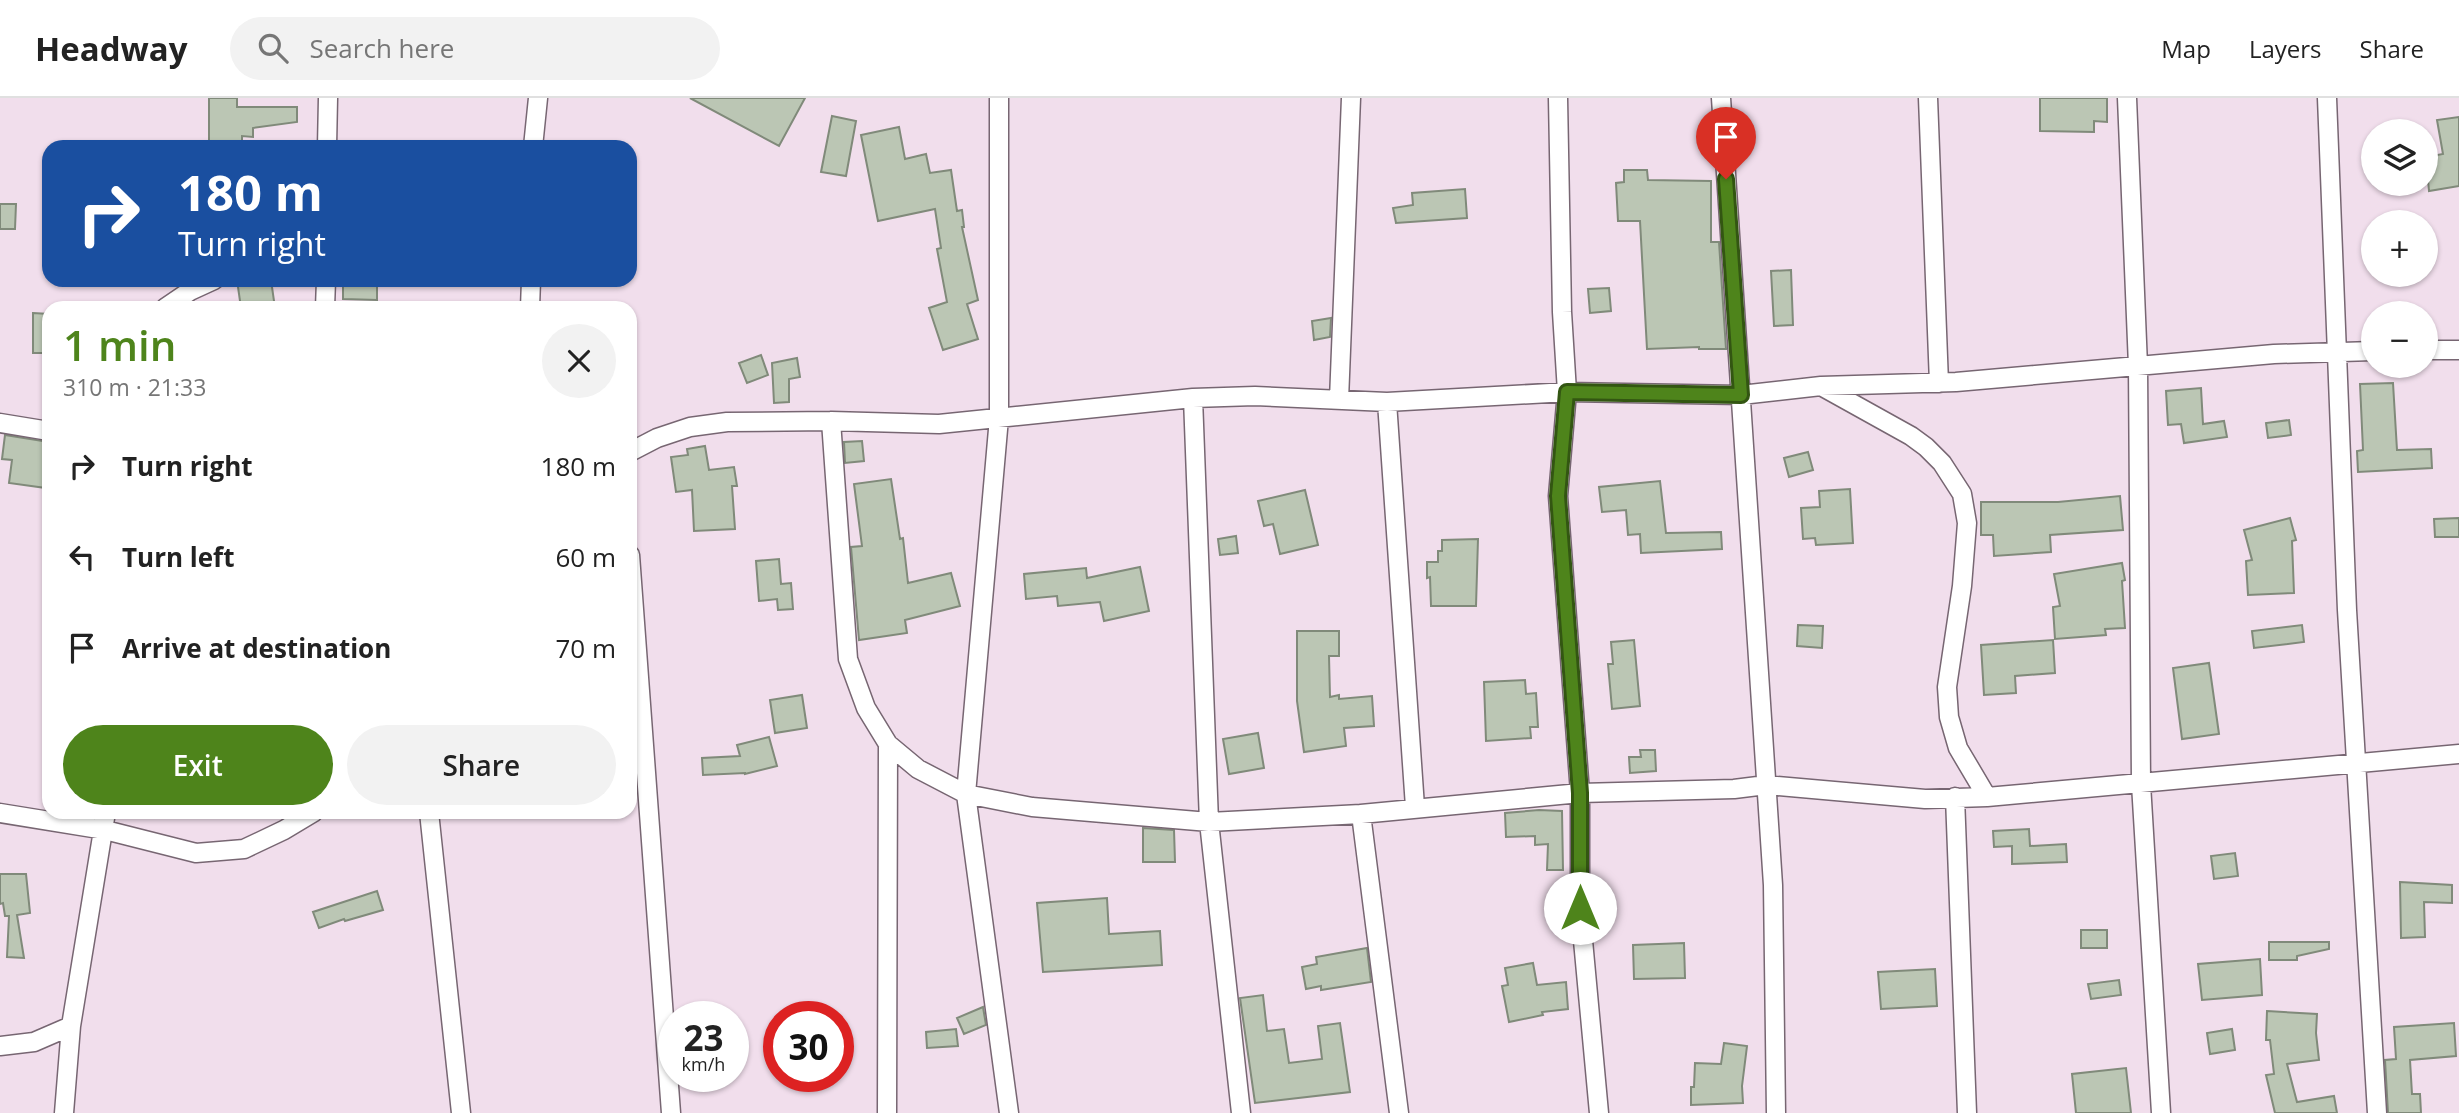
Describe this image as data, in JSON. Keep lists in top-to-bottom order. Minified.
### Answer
{"page":{"header":"Headway","search":"Search here","nav":["Map","Layers","Share"],"map_buttons":["+","−"],"turn":["180 m","Turn right"],"heading":["1 min","310 m · 21:33"],"list":[{"name":"Turn right","value":"180 m"},{"name":"Turn left","value":"60 m"},{"name":"Arrive at destination","value":"70 m"}],"buttons":["Exit","Share"],"speed":"23 km/h","limit":"30"}}
